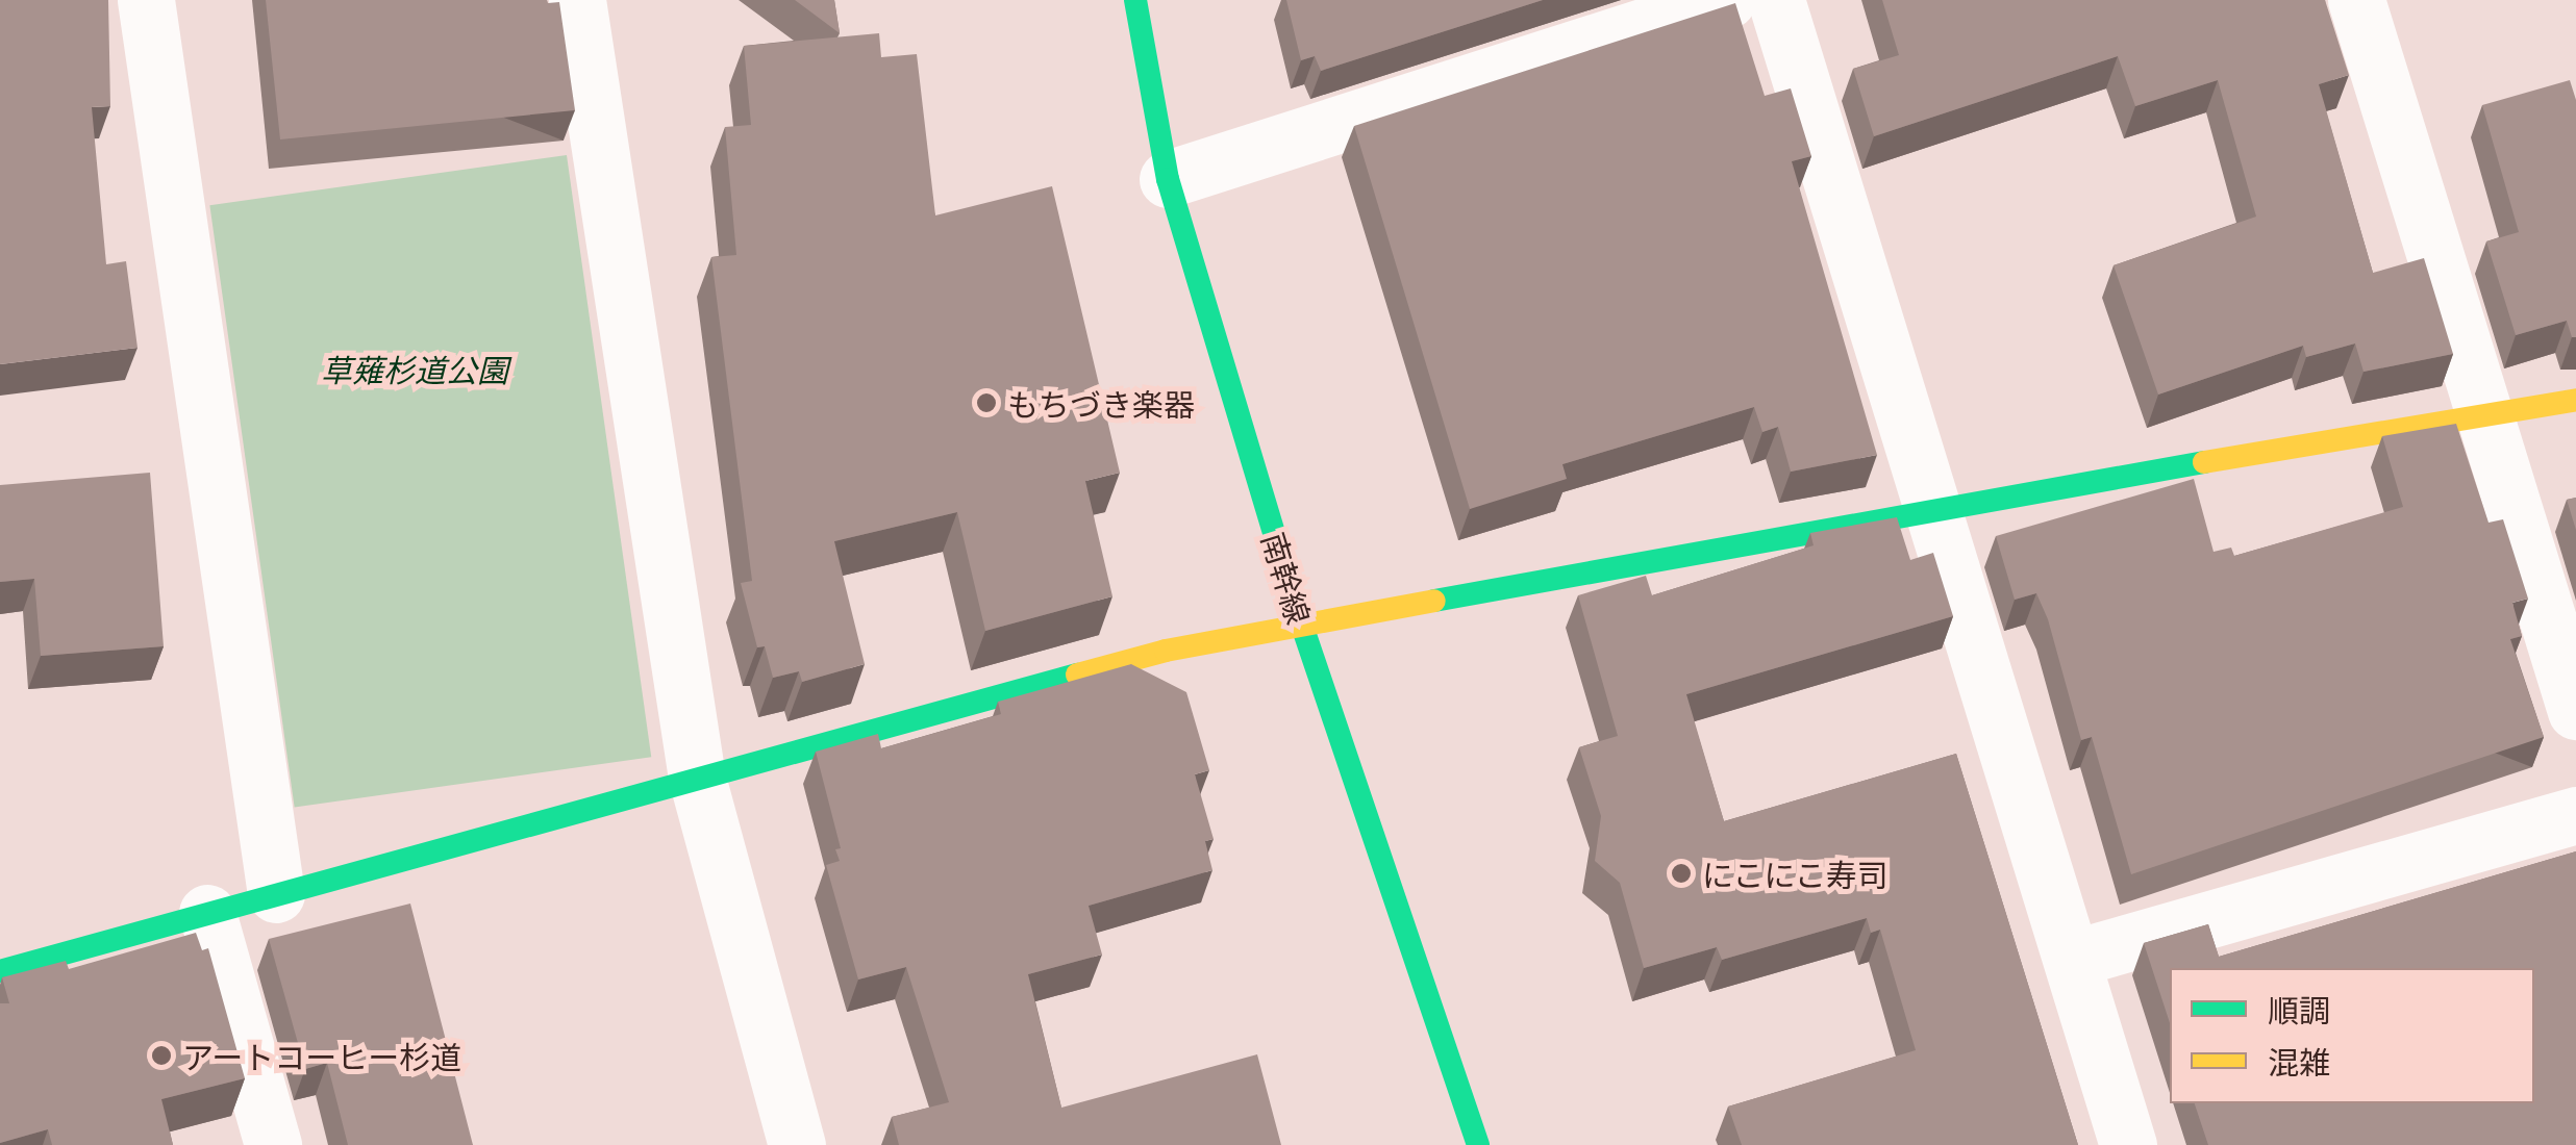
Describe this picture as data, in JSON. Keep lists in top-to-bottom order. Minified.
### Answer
{"streets":{"street":["南幹線"]},"parks":["草薙杉道公園"],"places":["もちづき楽器","にこにこ寿司","アートコーヒー杉道"],"legend":["順調","混雑"]}
